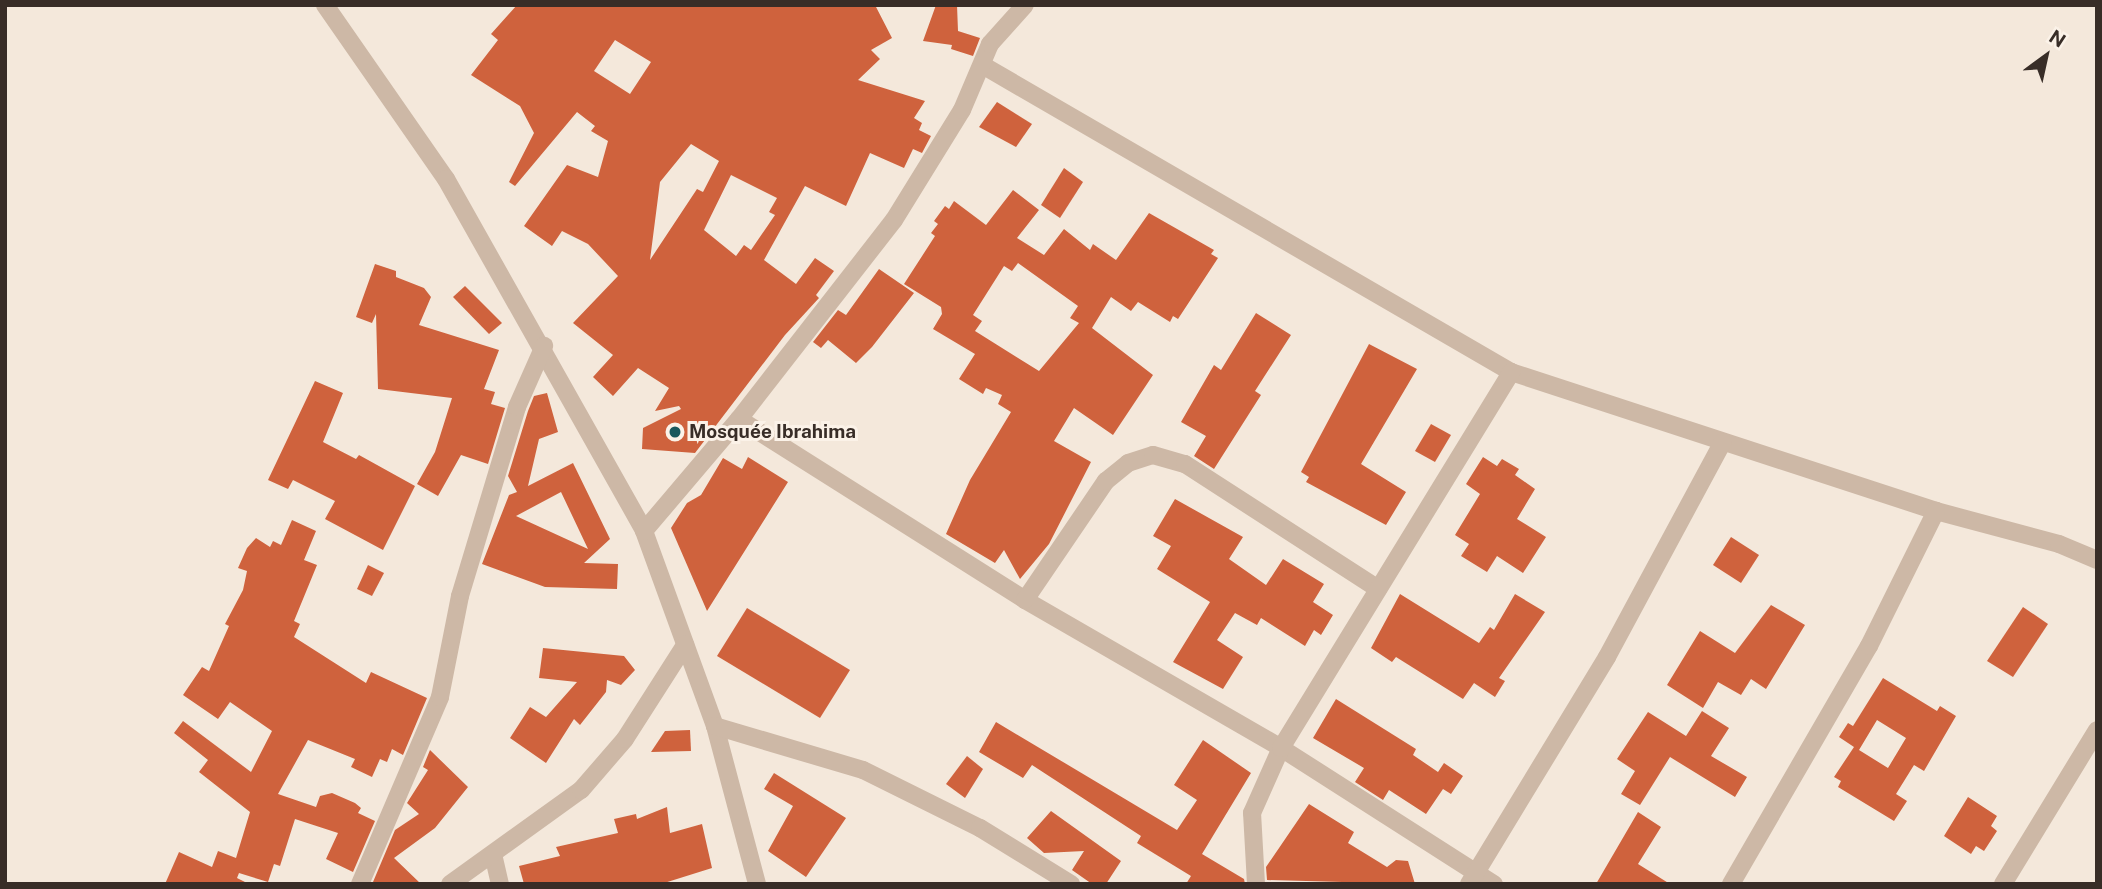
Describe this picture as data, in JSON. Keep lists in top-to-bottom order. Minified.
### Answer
{"places":["Mosquée Ibrahima"],"north":"top right"}
